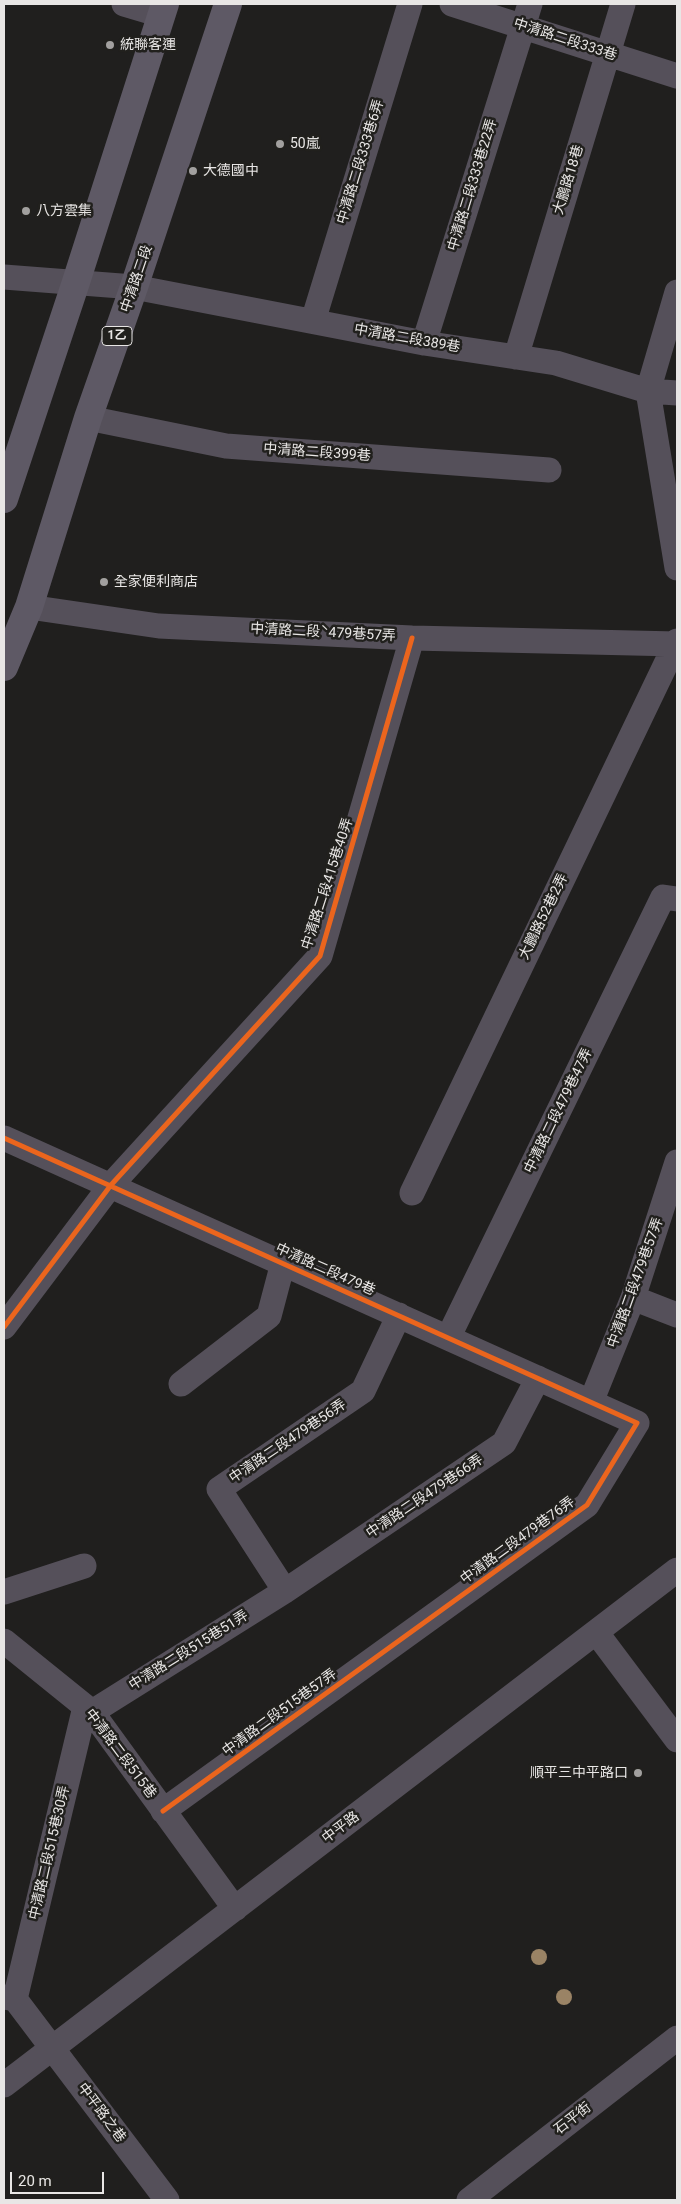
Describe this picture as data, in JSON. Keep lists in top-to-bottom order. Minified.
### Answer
{"streets":{"main road":["中清路二段","1乙"],"street":["中清路二段333巷","中清路二段333巷6弄","大鵬路18巷","中清路二段333巷22弄","中清路二段389巷","中清路二段399巷","中清路二段ˋ479巷57弄","中清路二段415巷40弄","大鵬路52巷2弄","中清路二段479巷47弄","中清路二段479巷","中清路二段479巷57弄","中清路二段479巷56弄","中清路二段479巷66弄","中清路二段479巷76弄","中清路二段515巷51弄","中清路二段515巷57弄","中清路二段515巷","中平路","中清路二段515巷30弄","中平路之巷","石平街"]},"crossings":[["中清路二段333巷","大鵬路18巷"],["中清路二段333巷","中清路二段333巷22弄"],["中清路二段333巷6弄","中清路二段389巷"],["大鵬路18巷","中清路二段389巷"],["中清路二段333巷22弄","中清路二段389巷"],["中清路二段","中清路二段389巷"],["中清路二段","中清路二段399巷"],["中清路二段","中清路二段ˋ479巷57弄"],["中清路二段ˋ479巷57弄","中清路二段415巷40弄"],["中清路二段ˋ479巷57弄","大鵬路52巷2弄"],["中清路二段415巷40弄","中清路二段479巷"],["中清路二段479巷47弄","中清路二段479巷"],["中清路二段479巷","中清路二段479巷57弄"],["中清路二段479巷","中清路二段479巷56弄"],["中清路二段479巷","中清路二段479巷66弄"],["中清路二段479巷","中清路二段479巷76弄"],["中清路二段479巷56弄","中清路二段479巷66弄"],["中清路二段479巷56弄","中清路二段515巷51弄"],["中清路二段479巷66弄","中清路二段515巷51弄"],["中清路二段479巷76弄","中清路二段515巷57弄"],["中清路二段515巷51弄","中清路二段515巷"],["中清路二段515巷51弄","中清路二段515巷30弄"],["中清路二段515巷57弄","中清路二段515巷"],["中清路二段515巷","中平路"],["中清路二段515巷","中清路二段515巷30弄"],["中平路","中平路之巷"],["中清路二段515巷30弄","中平路之巷"]],"places":["統聯客運","50嵐","大德國中","八方雲集","全家便利商店","順平三中平路口"],"scale_bar":"20 m"}
